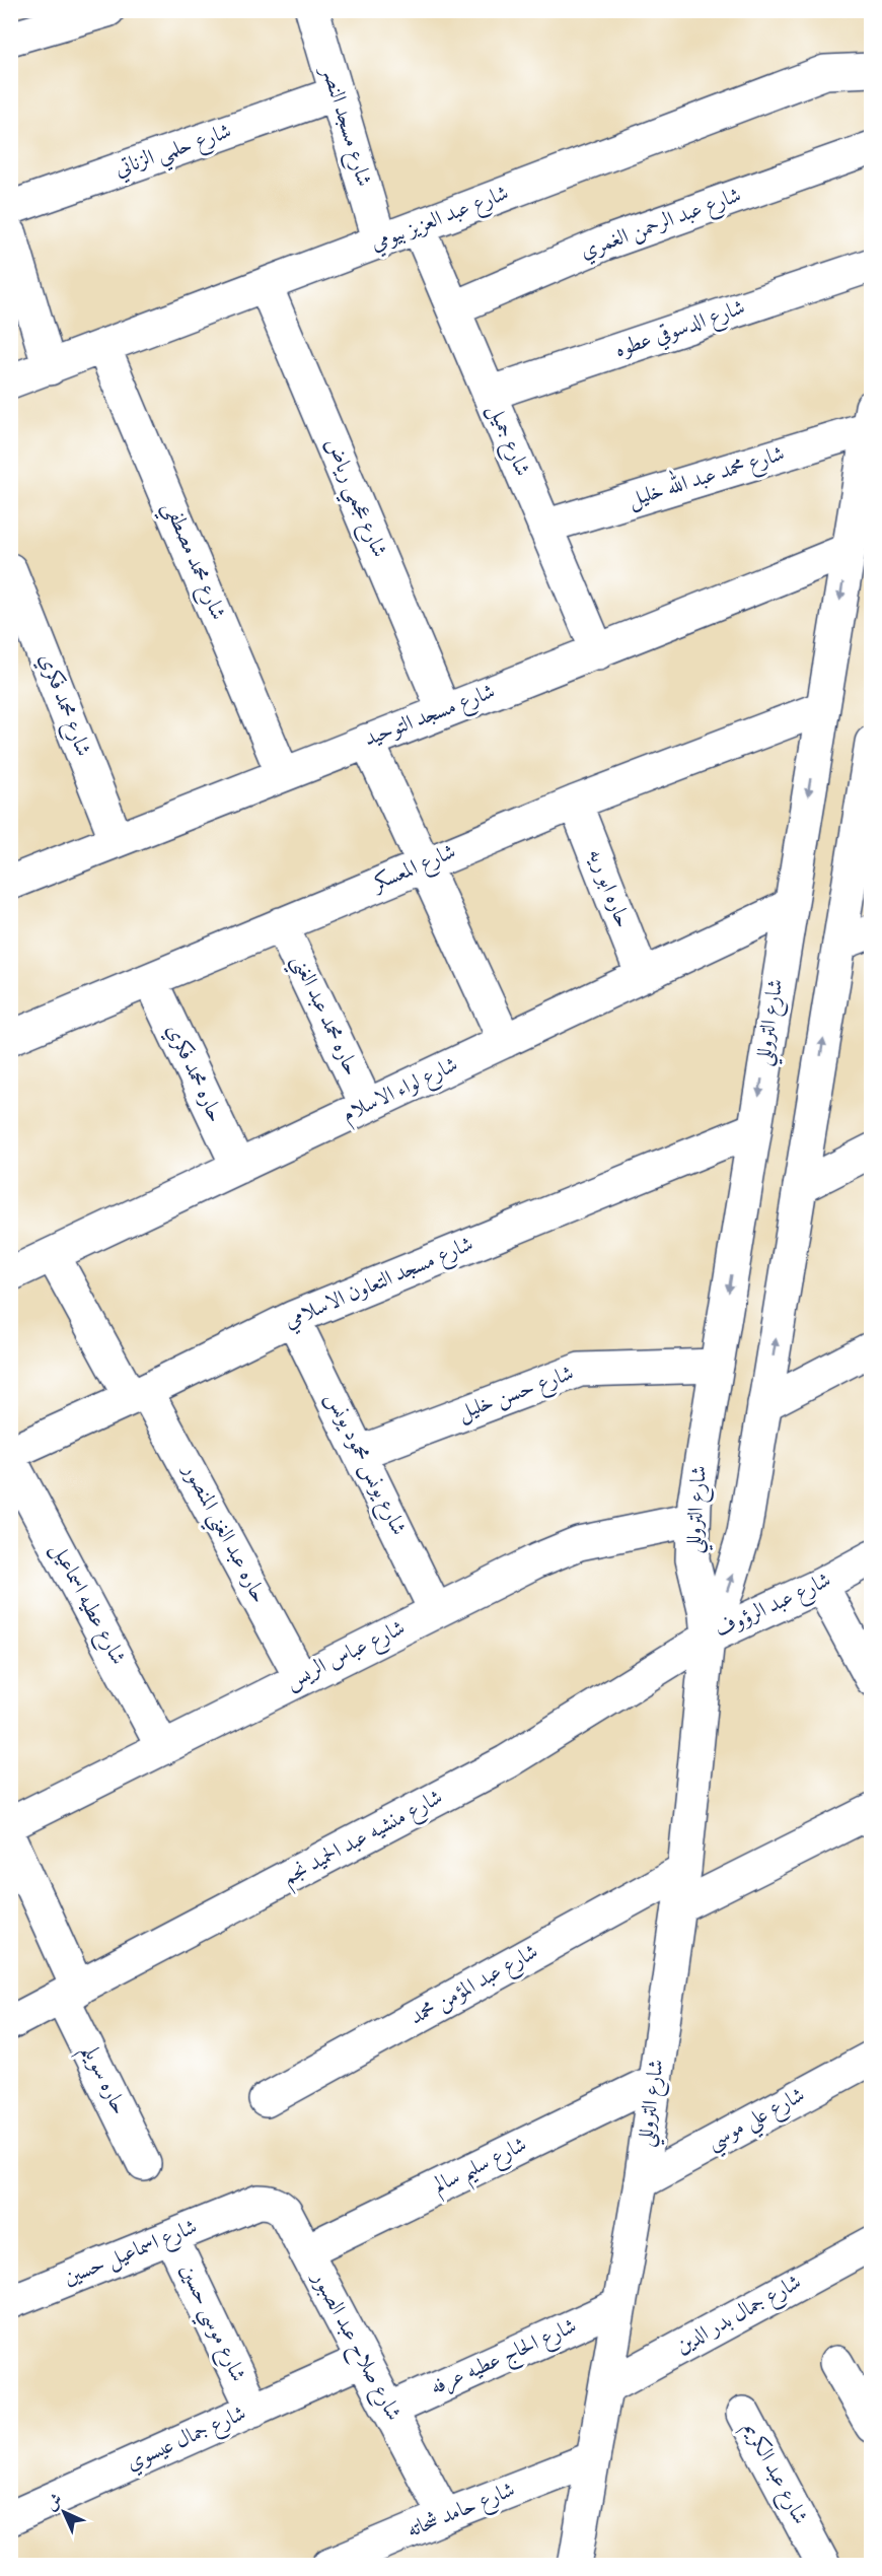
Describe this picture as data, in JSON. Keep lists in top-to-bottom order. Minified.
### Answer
{"streets":{"street":["شارع مسجد النصر","شارع حلمي الزناتي","شارع عبد العزيز بيومي","شارع عبد الرحمن الغمري","شارع الدسوقي عطوه","شارع جميل","شارع محمد عبد الله خليل","شارع عجمي رياض","شارع محمد مصطفي","شارع محمد فكري","شارع مسجد التوحيد","شارع المعسكر","حاره ابو ريه","حاره محمد عبد الغني","شارع التروللي","حاره محمد فكري","شارع لواء الاسلام","شارع مسجد التعاون الاسلامي","شارع حسن خليل","شارع يونس محمود يونس","حاره عبد الغني المنصور","شارع عطيه اسماعيل","شارع عبد الرؤوف","شارع عباس الريس","شارع منشيه عبد الحميد نجم","شارع عبد المؤمن محمد","حاره سويلم","شارع علي موسي","شارع سليم سالم","شارع اسماعيل حسين","شارع جمال بدر الدين","شارع موسي حسين","شارع صلاح عبد الصبور","شارع الحاج عطيه عرفه","شارع جمال عيسوي","شارع عبد الكريم","شارع حامد شحاته"]},"crossings":[["شارع مسجد النصر","شارع حلمي الزناتي"],["شارع مسجد النصر","شارع عبد العزيز بيومي"],["شارع عبد العزيز بيومي","شارع جميل"],["شارع عبد العزيز بيومي","شارع عجمي رياض"],["شارع عبد العزيز بيومي","شارع محمد مصطفي"],["شارع عبد الرحمن الغمري","شارع جميل"],["شارع الدسوقي عطوه","شارع جميل"],["شارع جميل","شارع محمد عبد الله خليل"],["شارع جميل","شارع مسجد التوحيد"],["شارع محمد عبد الله خليل","شارع التروللي"],["شارع عجمي رياض","شارع مسجد التوحيد"],["شارع محمد مصطفي","شارع مسجد التوحيد"],["شارع محمد فكري","شارع مسجد التوحيد"],["شارع مسجد التوحيد","شارع التروللي"],["شارع المعسكر","حاره ابو ريه"],["شارع المعسكر","حاره محمد عبد الغني"],["شارع المعسكر","شارع التروللي"],["شارع المعسكر","حاره محمد فكري"],["حاره ابو ريه","شارع لواء الاسلام"],["حاره محمد عبد الغني","شارع لواء الاسلام"],["شارع التروللي","شارع لواء الاسلام"],["شارع التروللي","شارع مسجد التعاون الاسلامي"],["شارع التروللي","شارع حسن خليل"],["شارع التروللي","شارع عبد الرؤوف"],["شارع التروللي","شارع عباس الريس"],["شارع التروللي","شارع منشيه عبد الحميد نجم"],["شارع التروللي","شارع عبد المؤمن محمد"],["شارع التروللي","شارع علي موسي"],["شارع التروللي","شارع سليم سالم"],["شارع التروللي","شارع جمال بدر الدين"],["شارع التروللي","شارع الحاج عطيه عرفه"],["شارع التروللي","شارع حامد شحاته"],["حاره محمد فكري","شارع لواء الاسلام"],["شارع لواء الاسلام","حاره عبد الغني المنصور"],["شارع مسجد التعاون الاسلامي","شارع يونس محمود يونس"],["شارع مسجد التعاون الاسلامي","حاره عبد الغني المنصور"],["شارع حسن خليل","شارع يونس محمود يونس"],["شارع يونس محمود يونس","شارع عباس الريس"],["حاره عبد الغني المنصور","شارع عباس الريس"],["شارع عطيه اسماعيل","شارع عباس الريس"],["شارع عبد الرؤوف","شارع منشيه عبد الحميد نجم"],["شارع منشيه عبد الحميد نجم","حاره سويلم"],["شارع سليم سالم","شارع صلاح عبد الصبور"],["شارع اسماعيل حسين","شارع موسي حسين"],["شارع اسماعيل حسين","شارع صلاح عبد الصبور"],["شارع موسي حسين","شارع جمال عيسوي"],["شارع صلاح عبد الصبور","شارع الحاج عطيه عرفه"],["شارع صلاح عبد الصبور","شارع جمال عيسوي"],["شارع صلاح عبد الصبور","شارع حامد شحاته"]],"north":"top left"}
